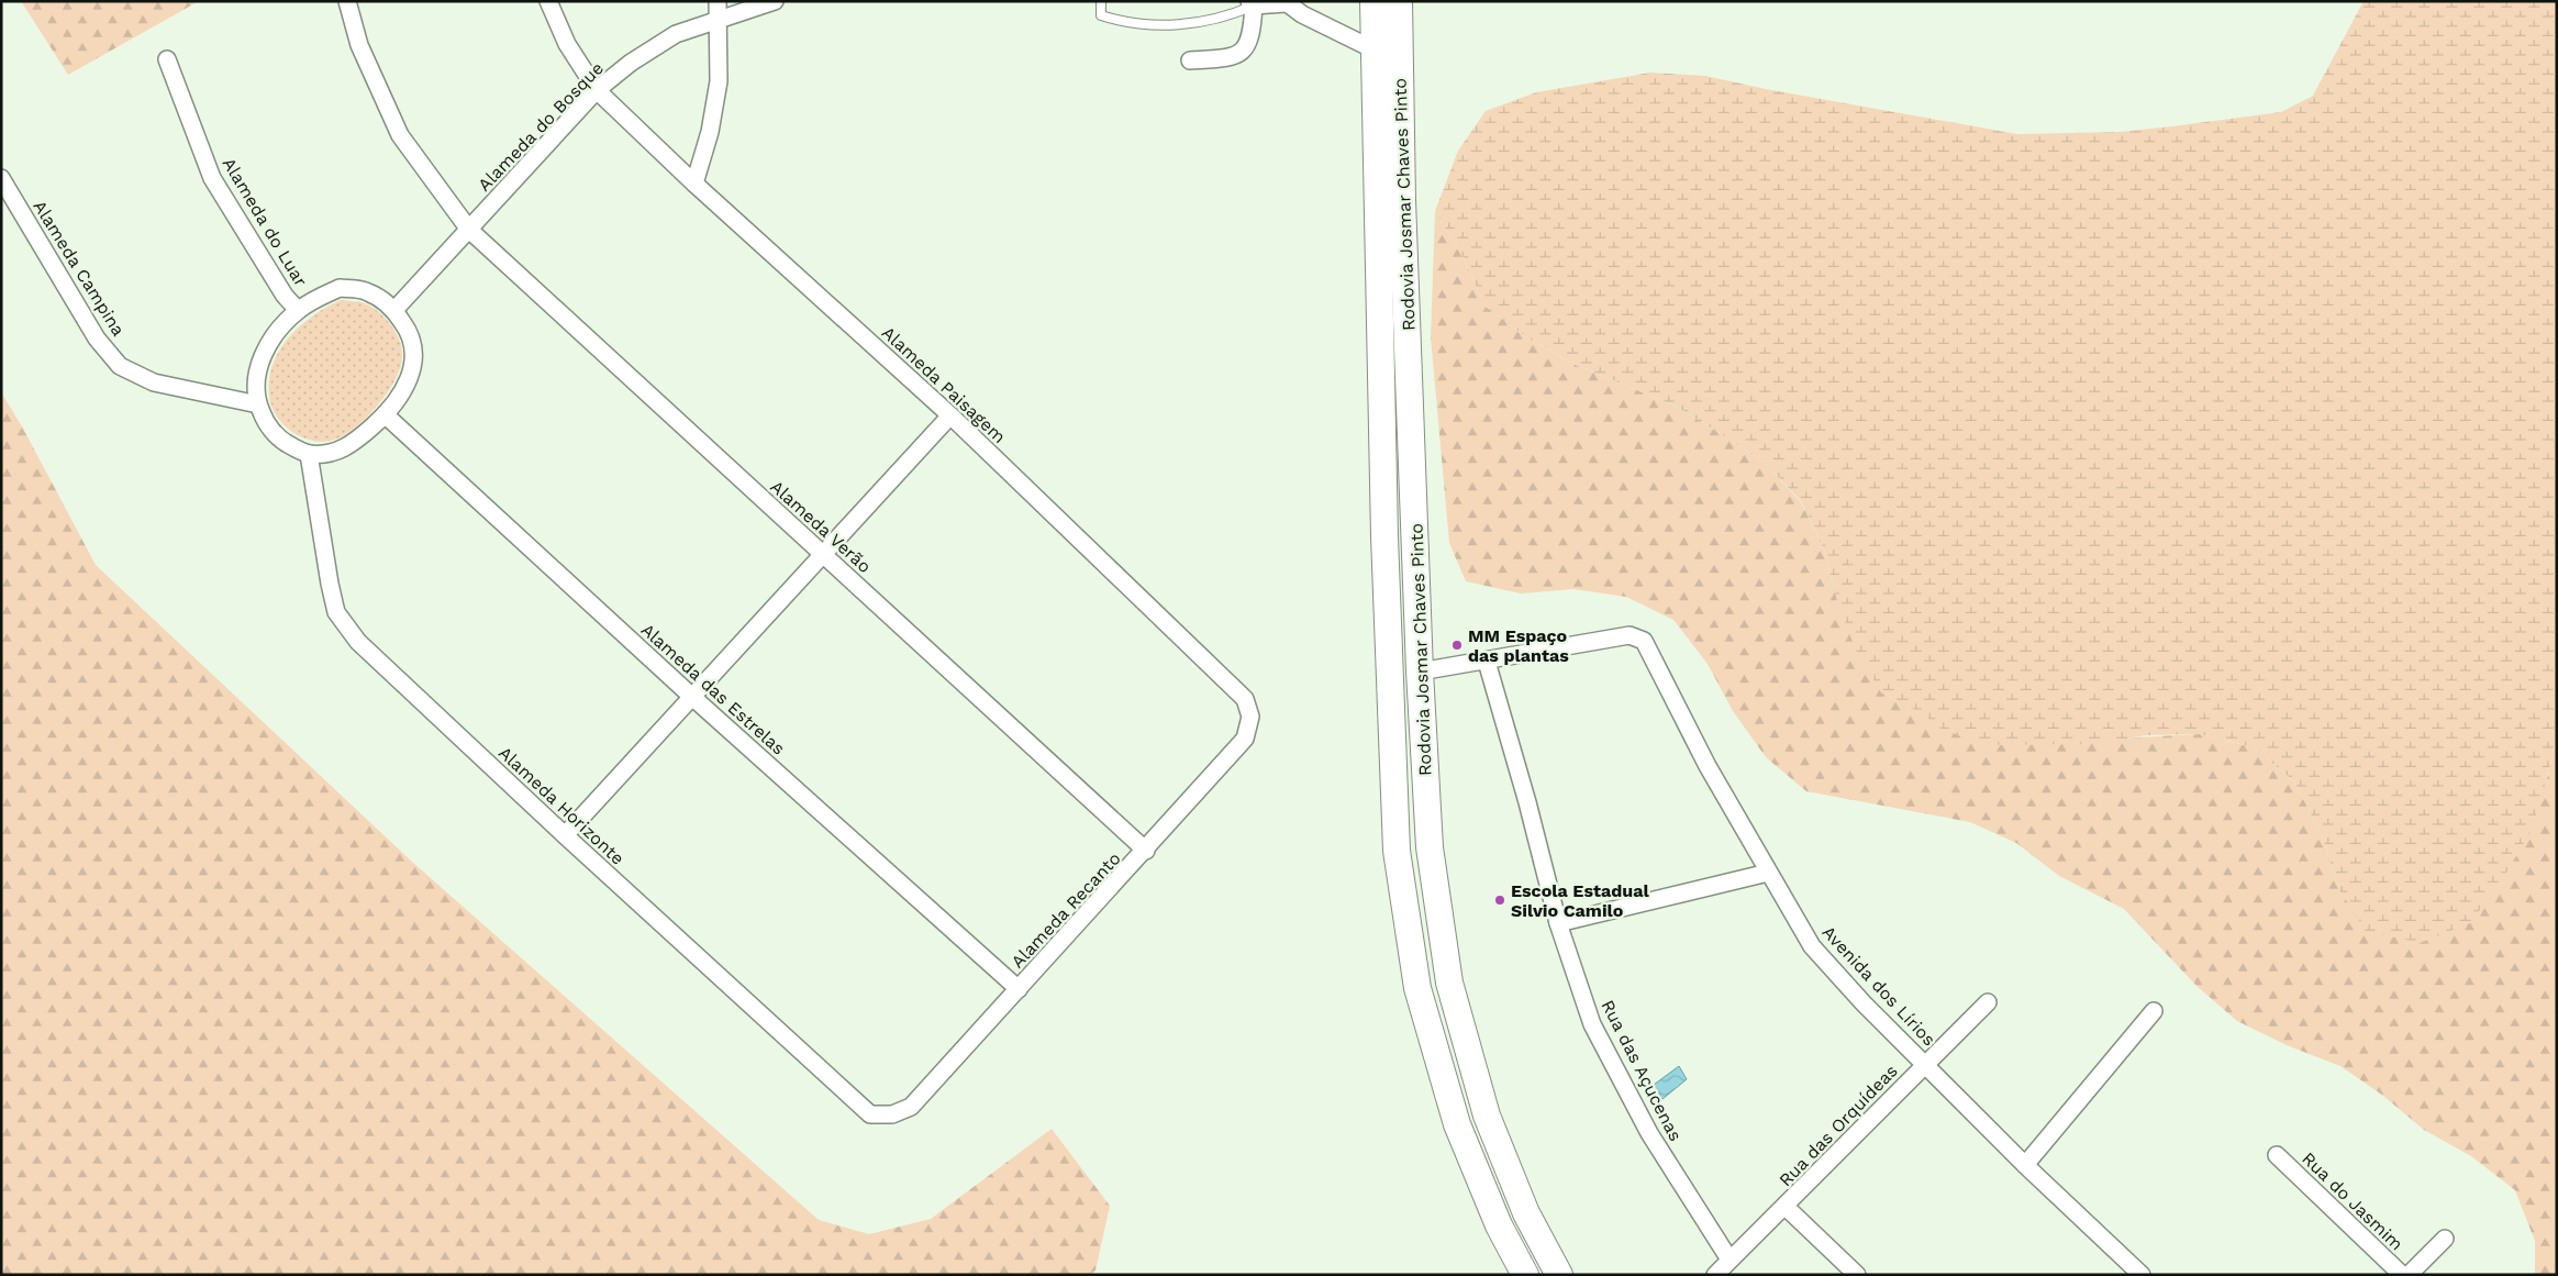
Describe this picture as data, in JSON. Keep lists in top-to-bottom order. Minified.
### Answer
{"streets":{"main road":["Rodovia Josmar Chaves Pinto"],"street":["Alameda do Bosque","Alameda do Luar","Alameda Campina","Alameda Paisagem","Alameda Verão","Alameda das Estrelas","Alameda Horizonte","Alameda Recanto","Avenida dos Lírios","Rua das Açucenas","Rua das Orquídeas","Rua do Jasmim"]},"crossings":[["Alameda do Bosque","Alameda do Luar"],["Alameda do Bosque","Alameda Campina"],["Alameda do Bosque","Alameda Paisagem"],["Alameda do Bosque","Alameda Verão"],["Alameda do Bosque","Alameda das Estrelas"],["Alameda do Bosque","Alameda Horizonte"],["Alameda do Luar","Alameda Campina"],["Alameda do Luar","Alameda das Estrelas"],["Alameda do Luar","Alameda Horizonte"],["Alameda Campina","Alameda das Estrelas"],["Alameda Campina","Alameda Horizonte"],["Alameda Paisagem","Alameda Recanto"],["Alameda Verão","Alameda Recanto"],["Alameda das Estrelas","Alameda Horizonte"],["Alameda das Estrelas","Alameda Recanto"],["Alameda Horizonte","Alameda Recanto"],["Avenida dos Lírios","Rua das Açucenas"],["Avenida dos Lírios","Rua das Orquídeas"],["Rua das Açucenas","Rua das Orquídeas"]],"places":["MM Espaço das plantas","Escola Estadual Silvio Camilo"]}
